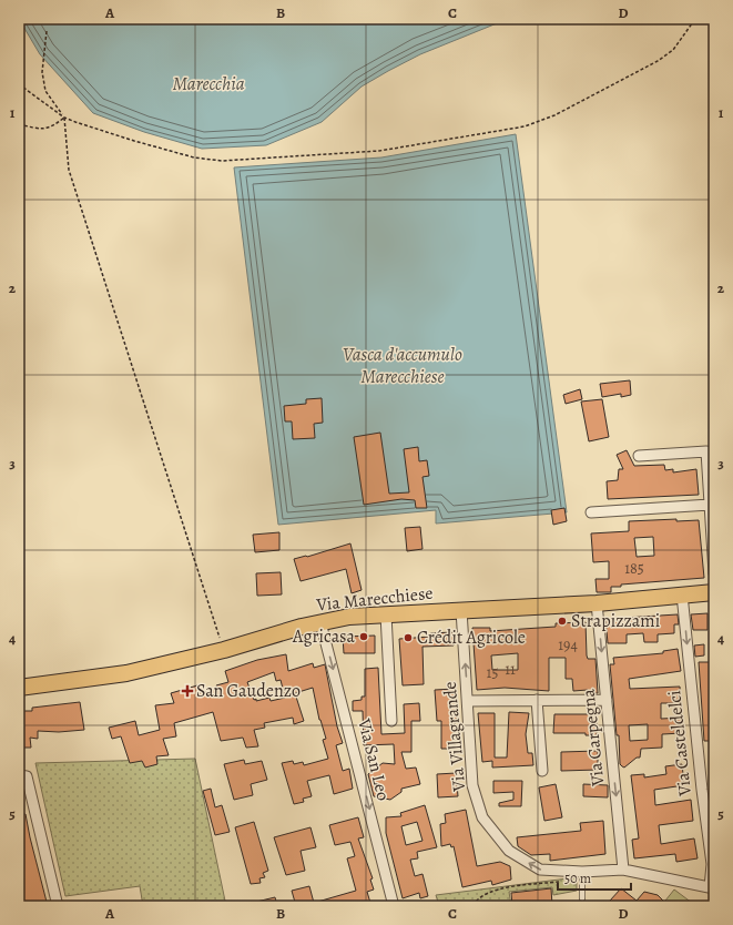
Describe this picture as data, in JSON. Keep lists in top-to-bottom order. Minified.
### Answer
{"streets":{"main road":["Via Marecchiese"],"street":["Via Villagrande","Via Carpegna","Via Casteldelci","Via San Leo"]},"crossings":[["Via Marecchiese","Via Villagrande"],["Via Marecchiese","Via Carpegna"],["Via Marecchiese","Via Casteldelci"],["Via Marecchiese","Via San Leo"],["Via Villagrande","Via Carpegna"],["Via Villagrande","Via Casteldelci"]],"one_way":["Via Carpegna","Via Casteldelci"],"water":["Marecchia","Vasca d'accumulo Marecchiese"],"places":{"other":["Strapizzami","Agricasa","Crédit Agricole"],"health":["San Gaudenzo"]},"house_numbers":["185","194","11","15"],"scale_bar":"50 m","grid":{"columns":["A","B","C","D"],"rows":["1","2","3","4","5"]}}
